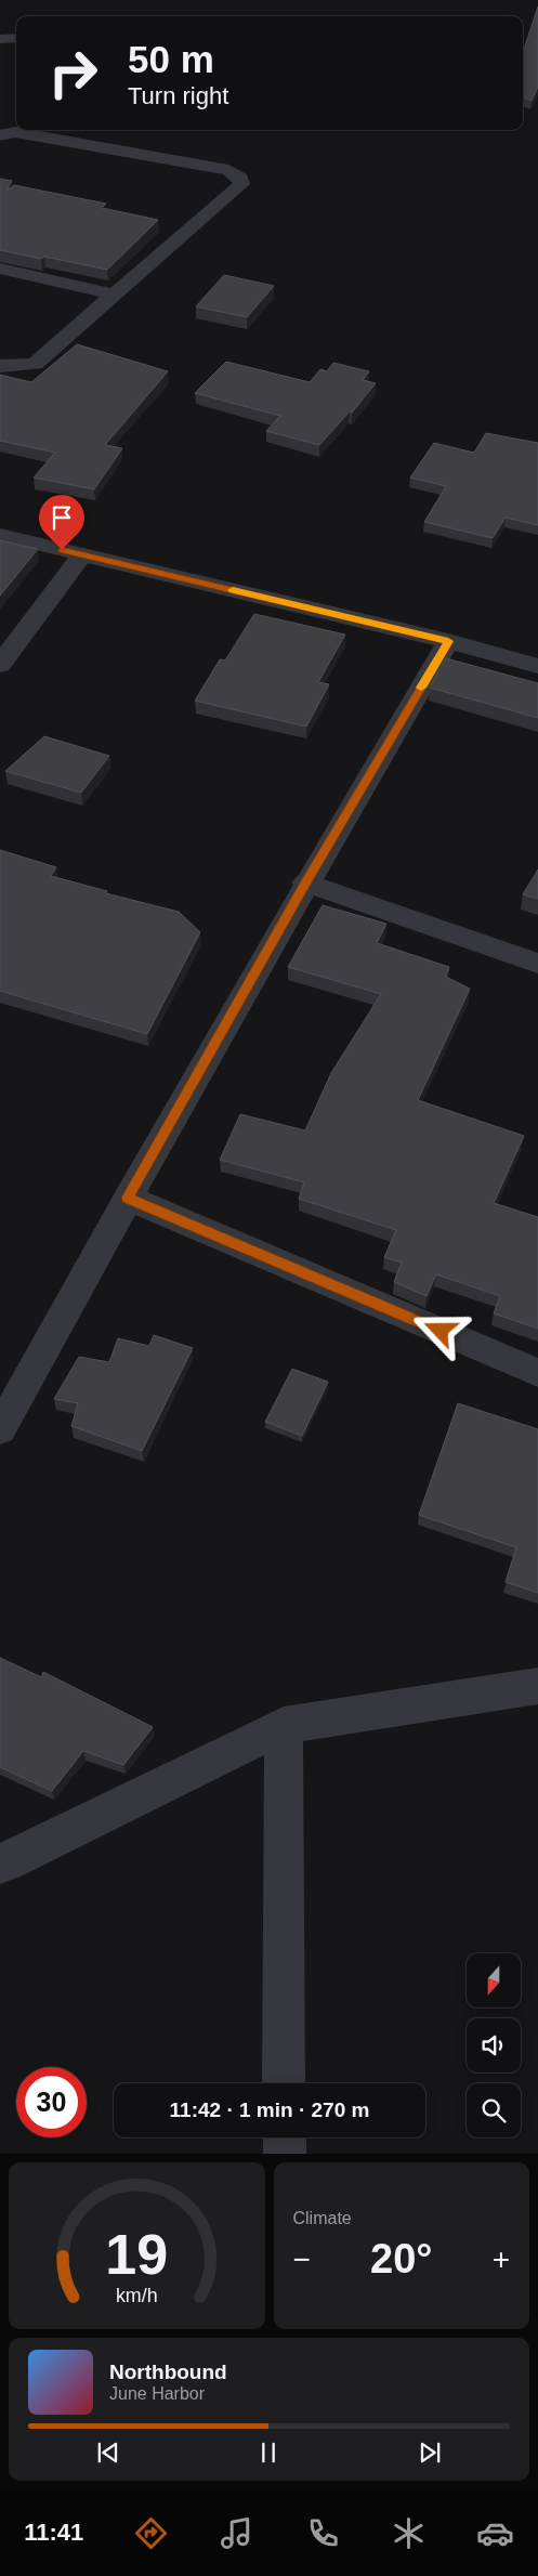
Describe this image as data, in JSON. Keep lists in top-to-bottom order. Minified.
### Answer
{"north":"bottom","page":{"turn":["50 m","Turn right"],"limit":"30","trip":"11:42 · 1 min · 270 m","tile":"Climate","heat":["−","20°","+"],"song":["Northbound","June Harbor"],"tabs":"11:41","gauge":["19","km/h"]}}
